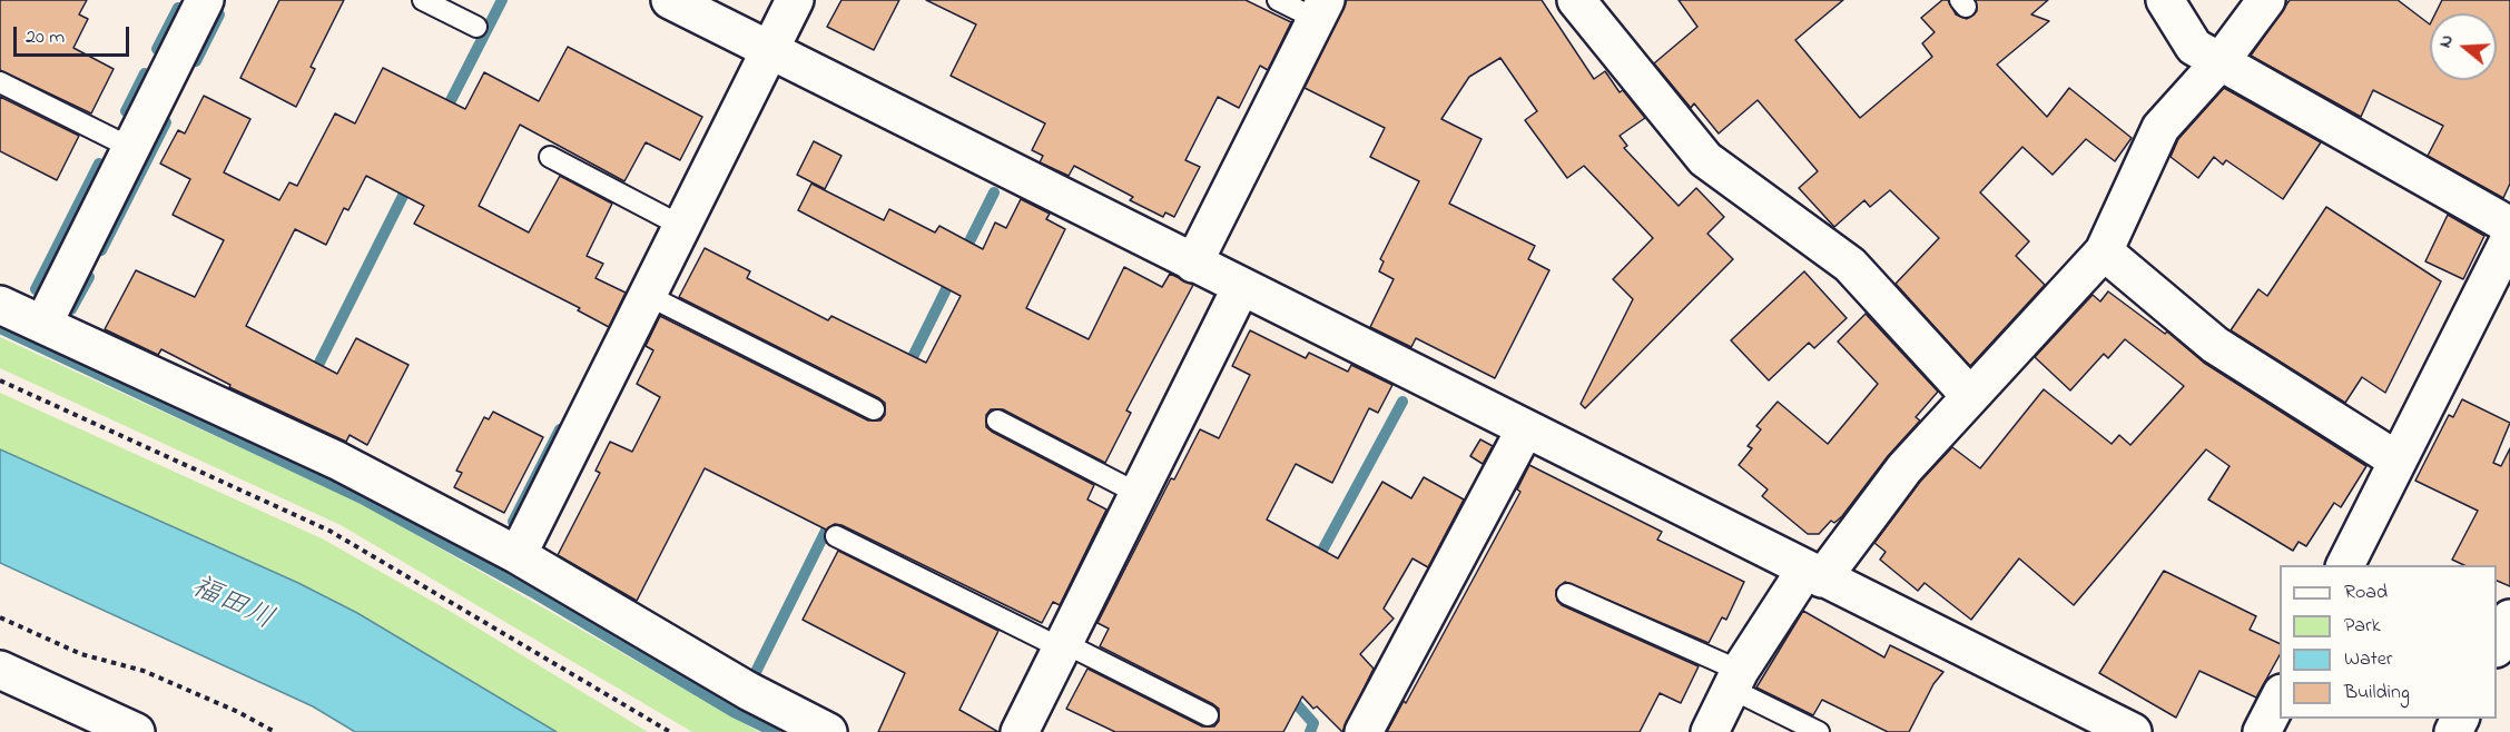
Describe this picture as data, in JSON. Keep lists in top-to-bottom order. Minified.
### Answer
{"water":["福田川"],"legend":["Road","Park","Water","Building"],"scale_bar":"20 m","north":"left"}
